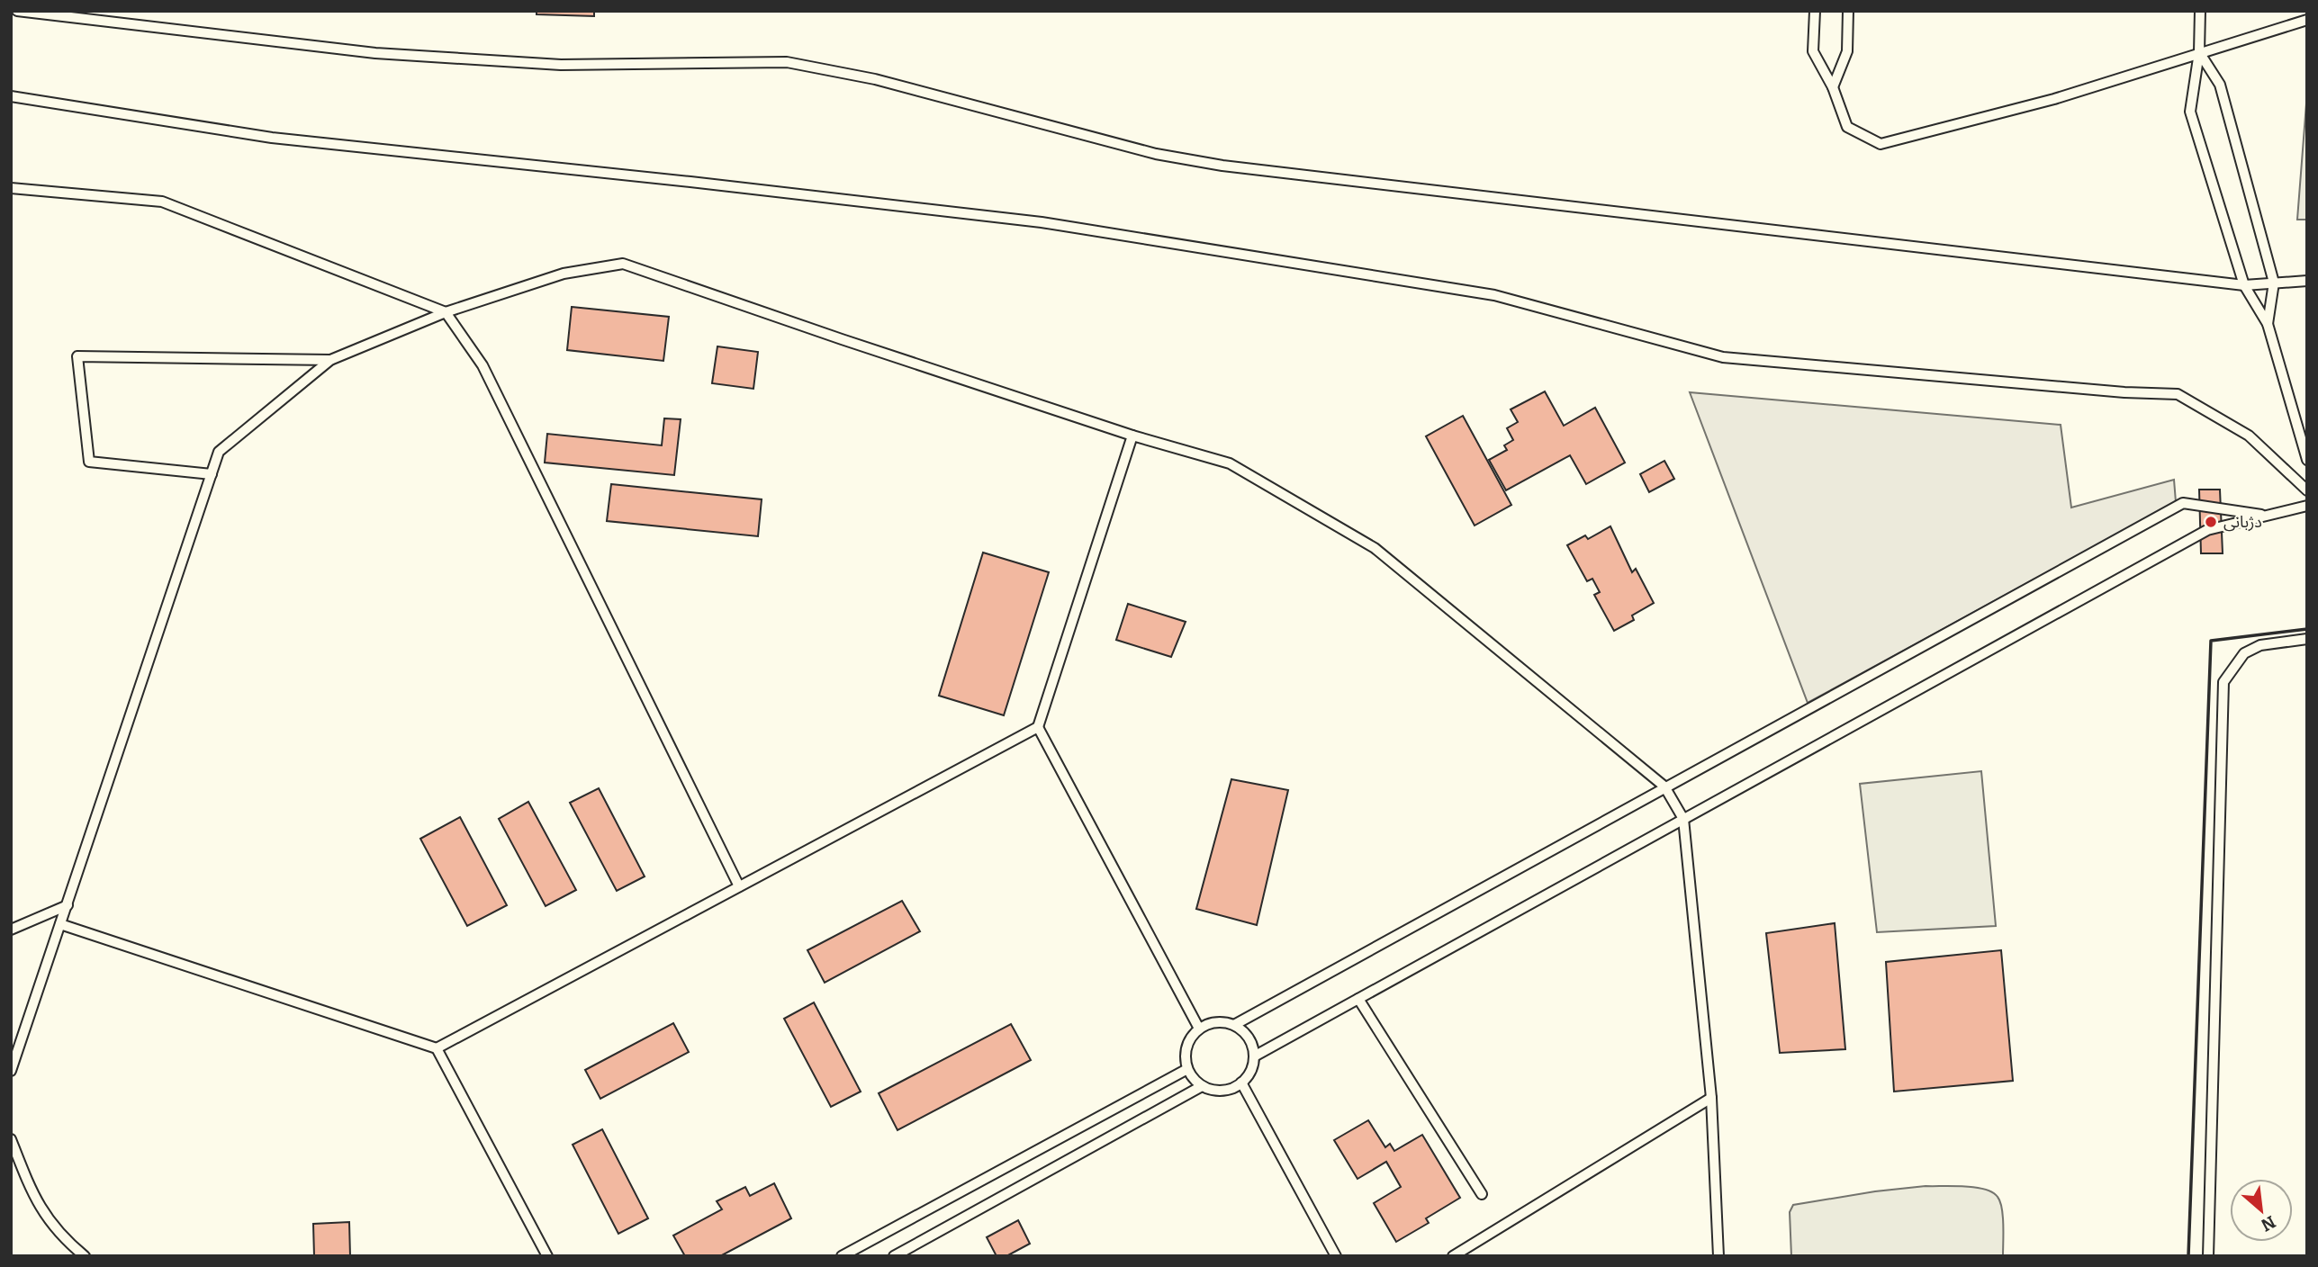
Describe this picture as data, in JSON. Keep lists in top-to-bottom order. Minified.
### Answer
{"places":["دژبانی"],"north":"bottom right"}
